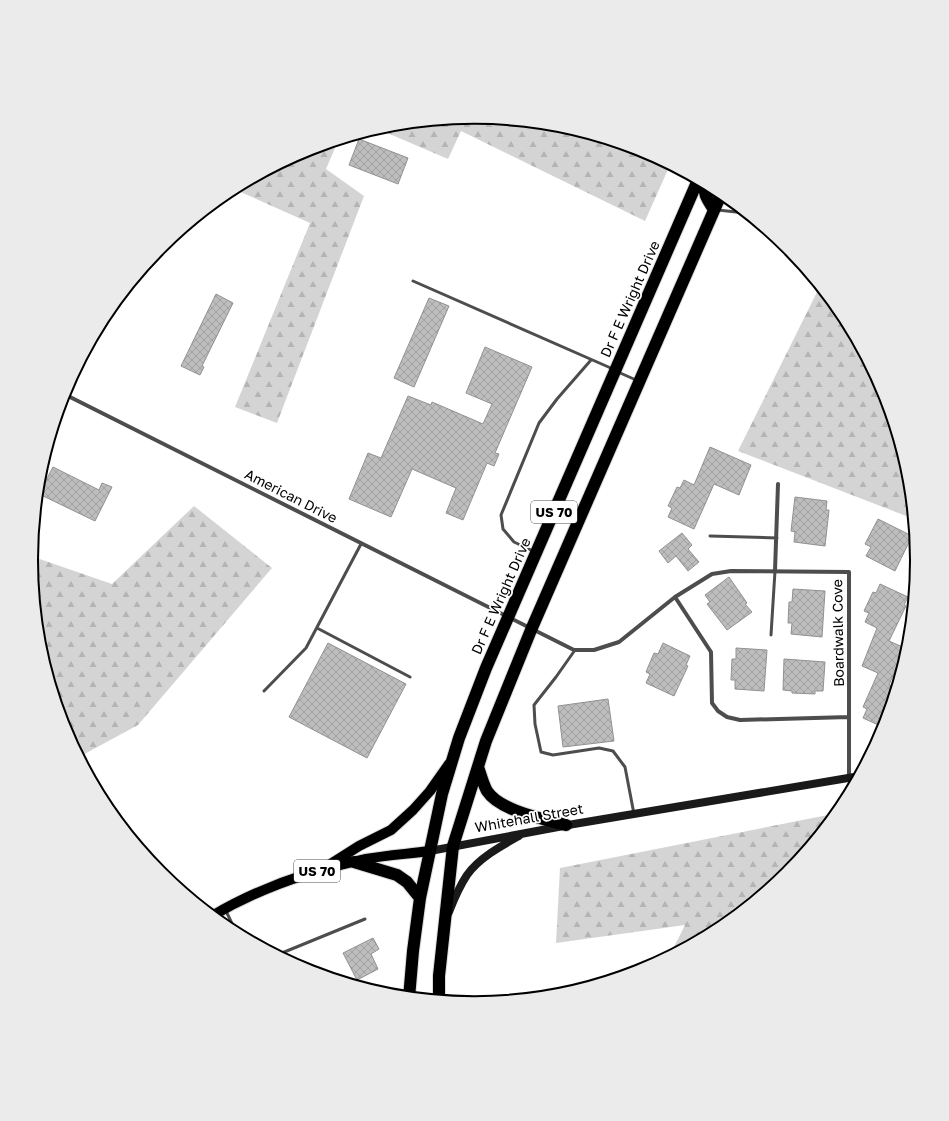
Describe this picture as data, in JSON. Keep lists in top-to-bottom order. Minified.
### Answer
{"streets":{"highway":["Dr F E Wright Drive","US 70"],"main road":["Whitehall Street"],"street":["American Drive","Boardwalk Cove"]},"crossings":[["Dr F E Wright Drive","American Drive"],["Dr F E Wright Drive","Boardwalk Cove"],["Dr F E Wright Drive","Whitehall Street"],["American Drive","Boardwalk Cove"],["US 70","Boardwalk Cove"],["US 70","Whitehall Street"],["Boardwalk Cove","Whitehall Street"]]}
